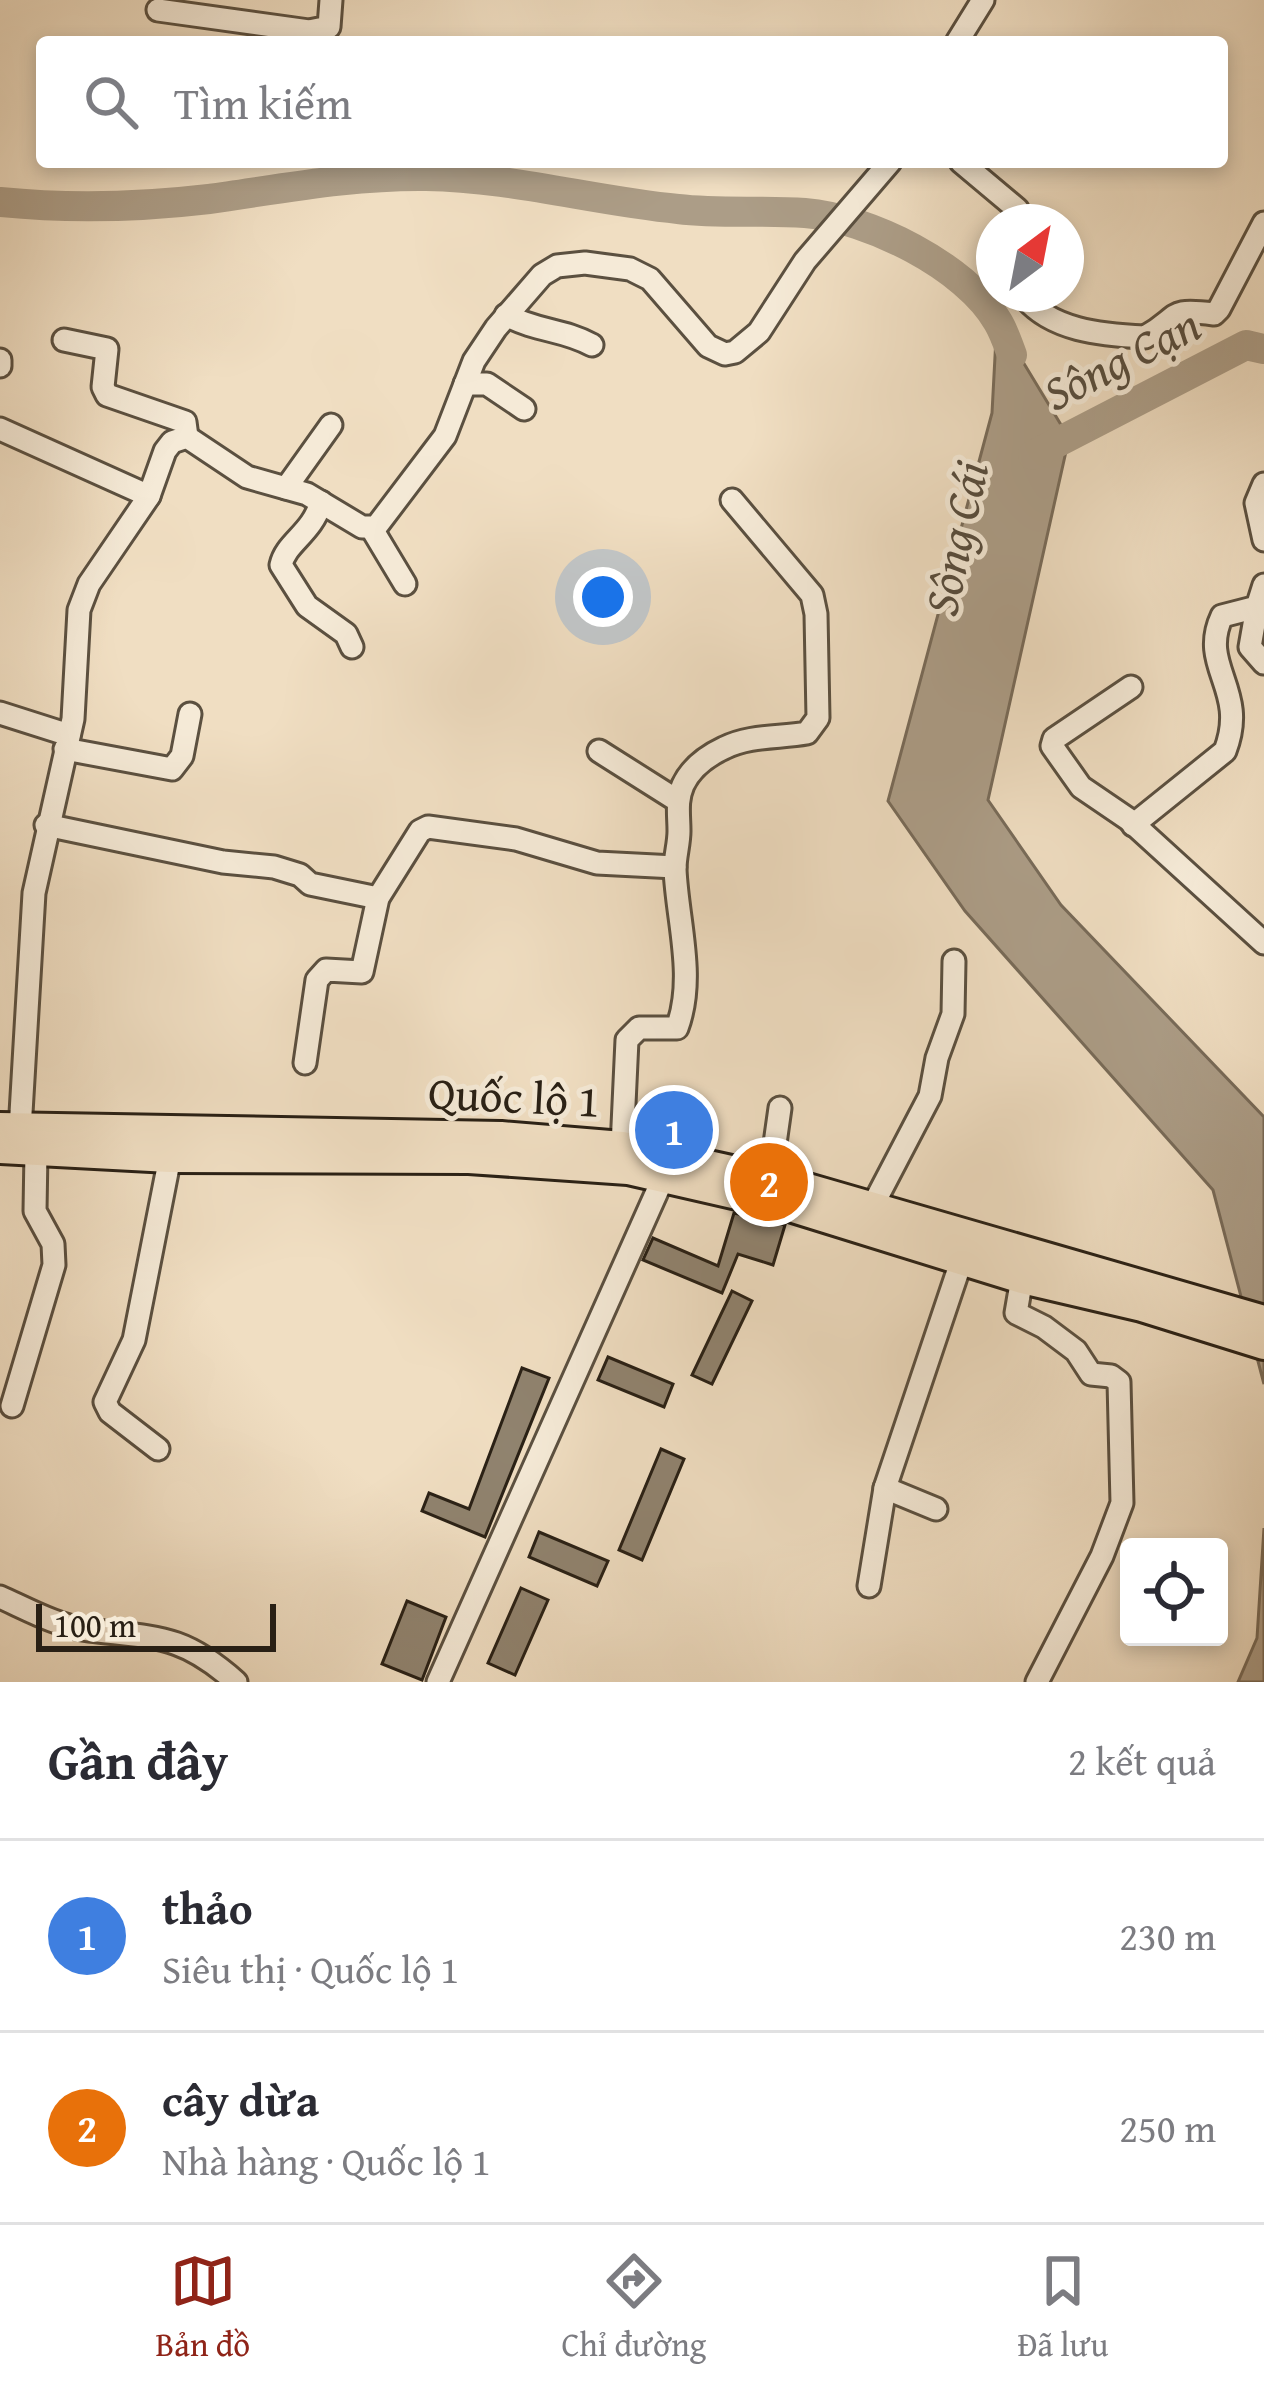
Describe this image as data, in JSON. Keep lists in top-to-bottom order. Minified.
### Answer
{"streets":{"highway":["Quốc lộ 1"]},"water":["Sông Cạn","Sông Cái"],"scale_bar":"100 m","north":"top right","page":{"search":"Tìm kiếm","pins":["1","2"],"scale":"100 m","heading":["Gần đây","2 kết quả"],"list":[{"mark":"1","name":"thảo","note":"Siêu thị · Quốc lộ 1","value":"230 m"},{"mark":"2","name":"cây dừa","note":"Nhà hàng · Quốc lộ 1","value":"250 m"}],"nav":["Bản đồ","Chỉ đường","Đã lưu"]}}
